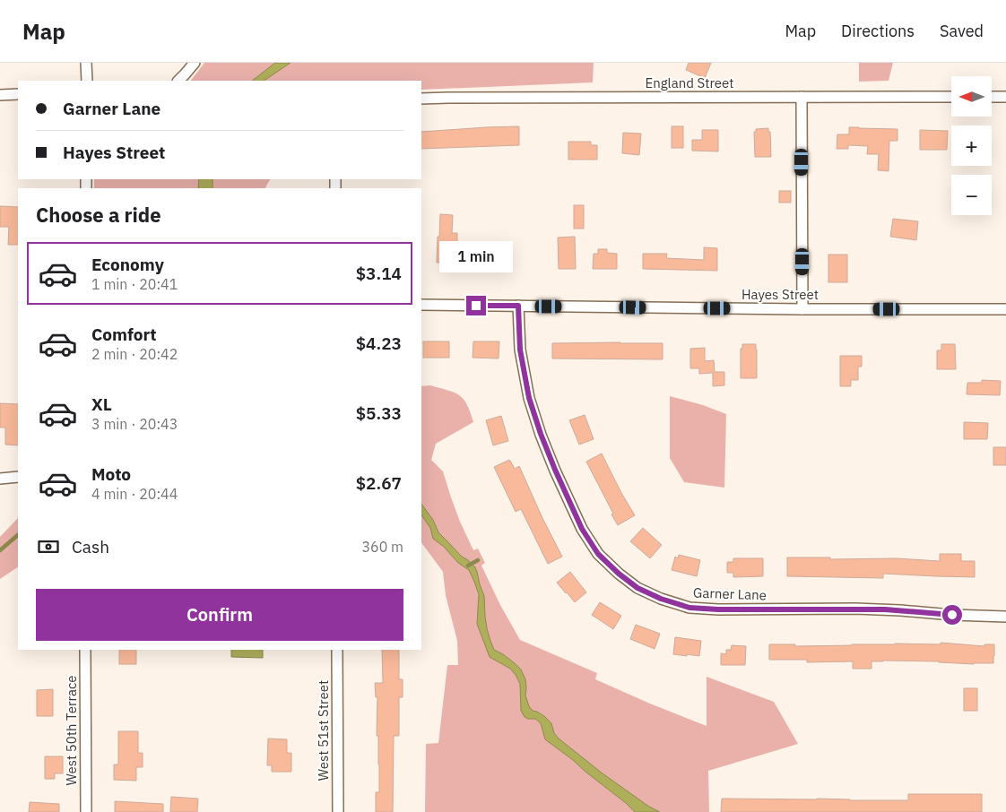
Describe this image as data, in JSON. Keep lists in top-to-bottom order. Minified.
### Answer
{"streets":{"street":["England Street","Hayes Street","Garner Lane","West 50th Terrace","West 51st Street"]},"crossings":[["Hayes Street","Garner Lane"]],"north":"left","page":{"header":"Map","nav":["Map","Directions","Saved"],"map_buttons":["+","−"],"banner":["Garner Lane","Hayes Street"],"heading":"Choose a ride","bubble":"1 min","list":[{"name":"Economy","note":"1 min · 20:41","value":"$3.14"},{"name":"Comfort","note":"2 min · 20:42","value":"$4.23"},{"name":"XL","note":"3 min · 20:43","value":"$5.33"},{"name":"Moto","note":"4 min · 20:44","value":"$2.67"}],"pay":["Cash","360 m"],"buttons":"Confirm"}}
